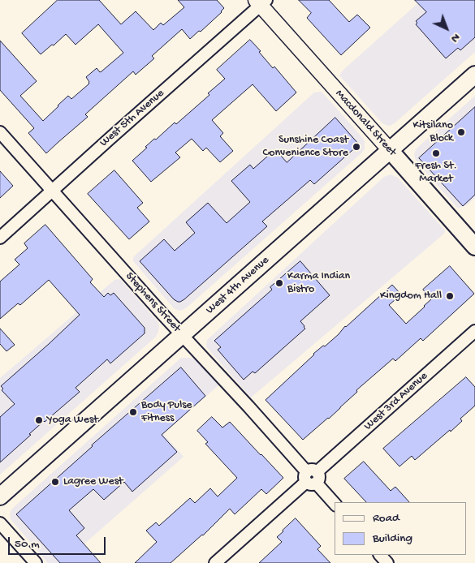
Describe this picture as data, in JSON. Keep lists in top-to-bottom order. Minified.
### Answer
{"streets":{"main road":["Macdonald Street","West 4th Avenue"],"street":["West 5th Avenue","Stephens Street","West 3rd Avenue"]},"crossings":[["West 5th Avenue","Macdonald Street"],["West 5th Avenue","Stephens Street"],["Macdonald Street","West 4th Avenue"],["West 4th Avenue","Stephens Street"],["Stephens Street","West 3rd Avenue"]],"places":["Kitsilano Block","Sunshine Coast Convenience Store","Fresh St. Market","Karma Indian Bistro","Kingdom Hall","Body Pulse Fitness","Yoga West","Lagree West"],"legend":["Road","Building"],"scale_bar":"50 m","north":"bottom right"}
